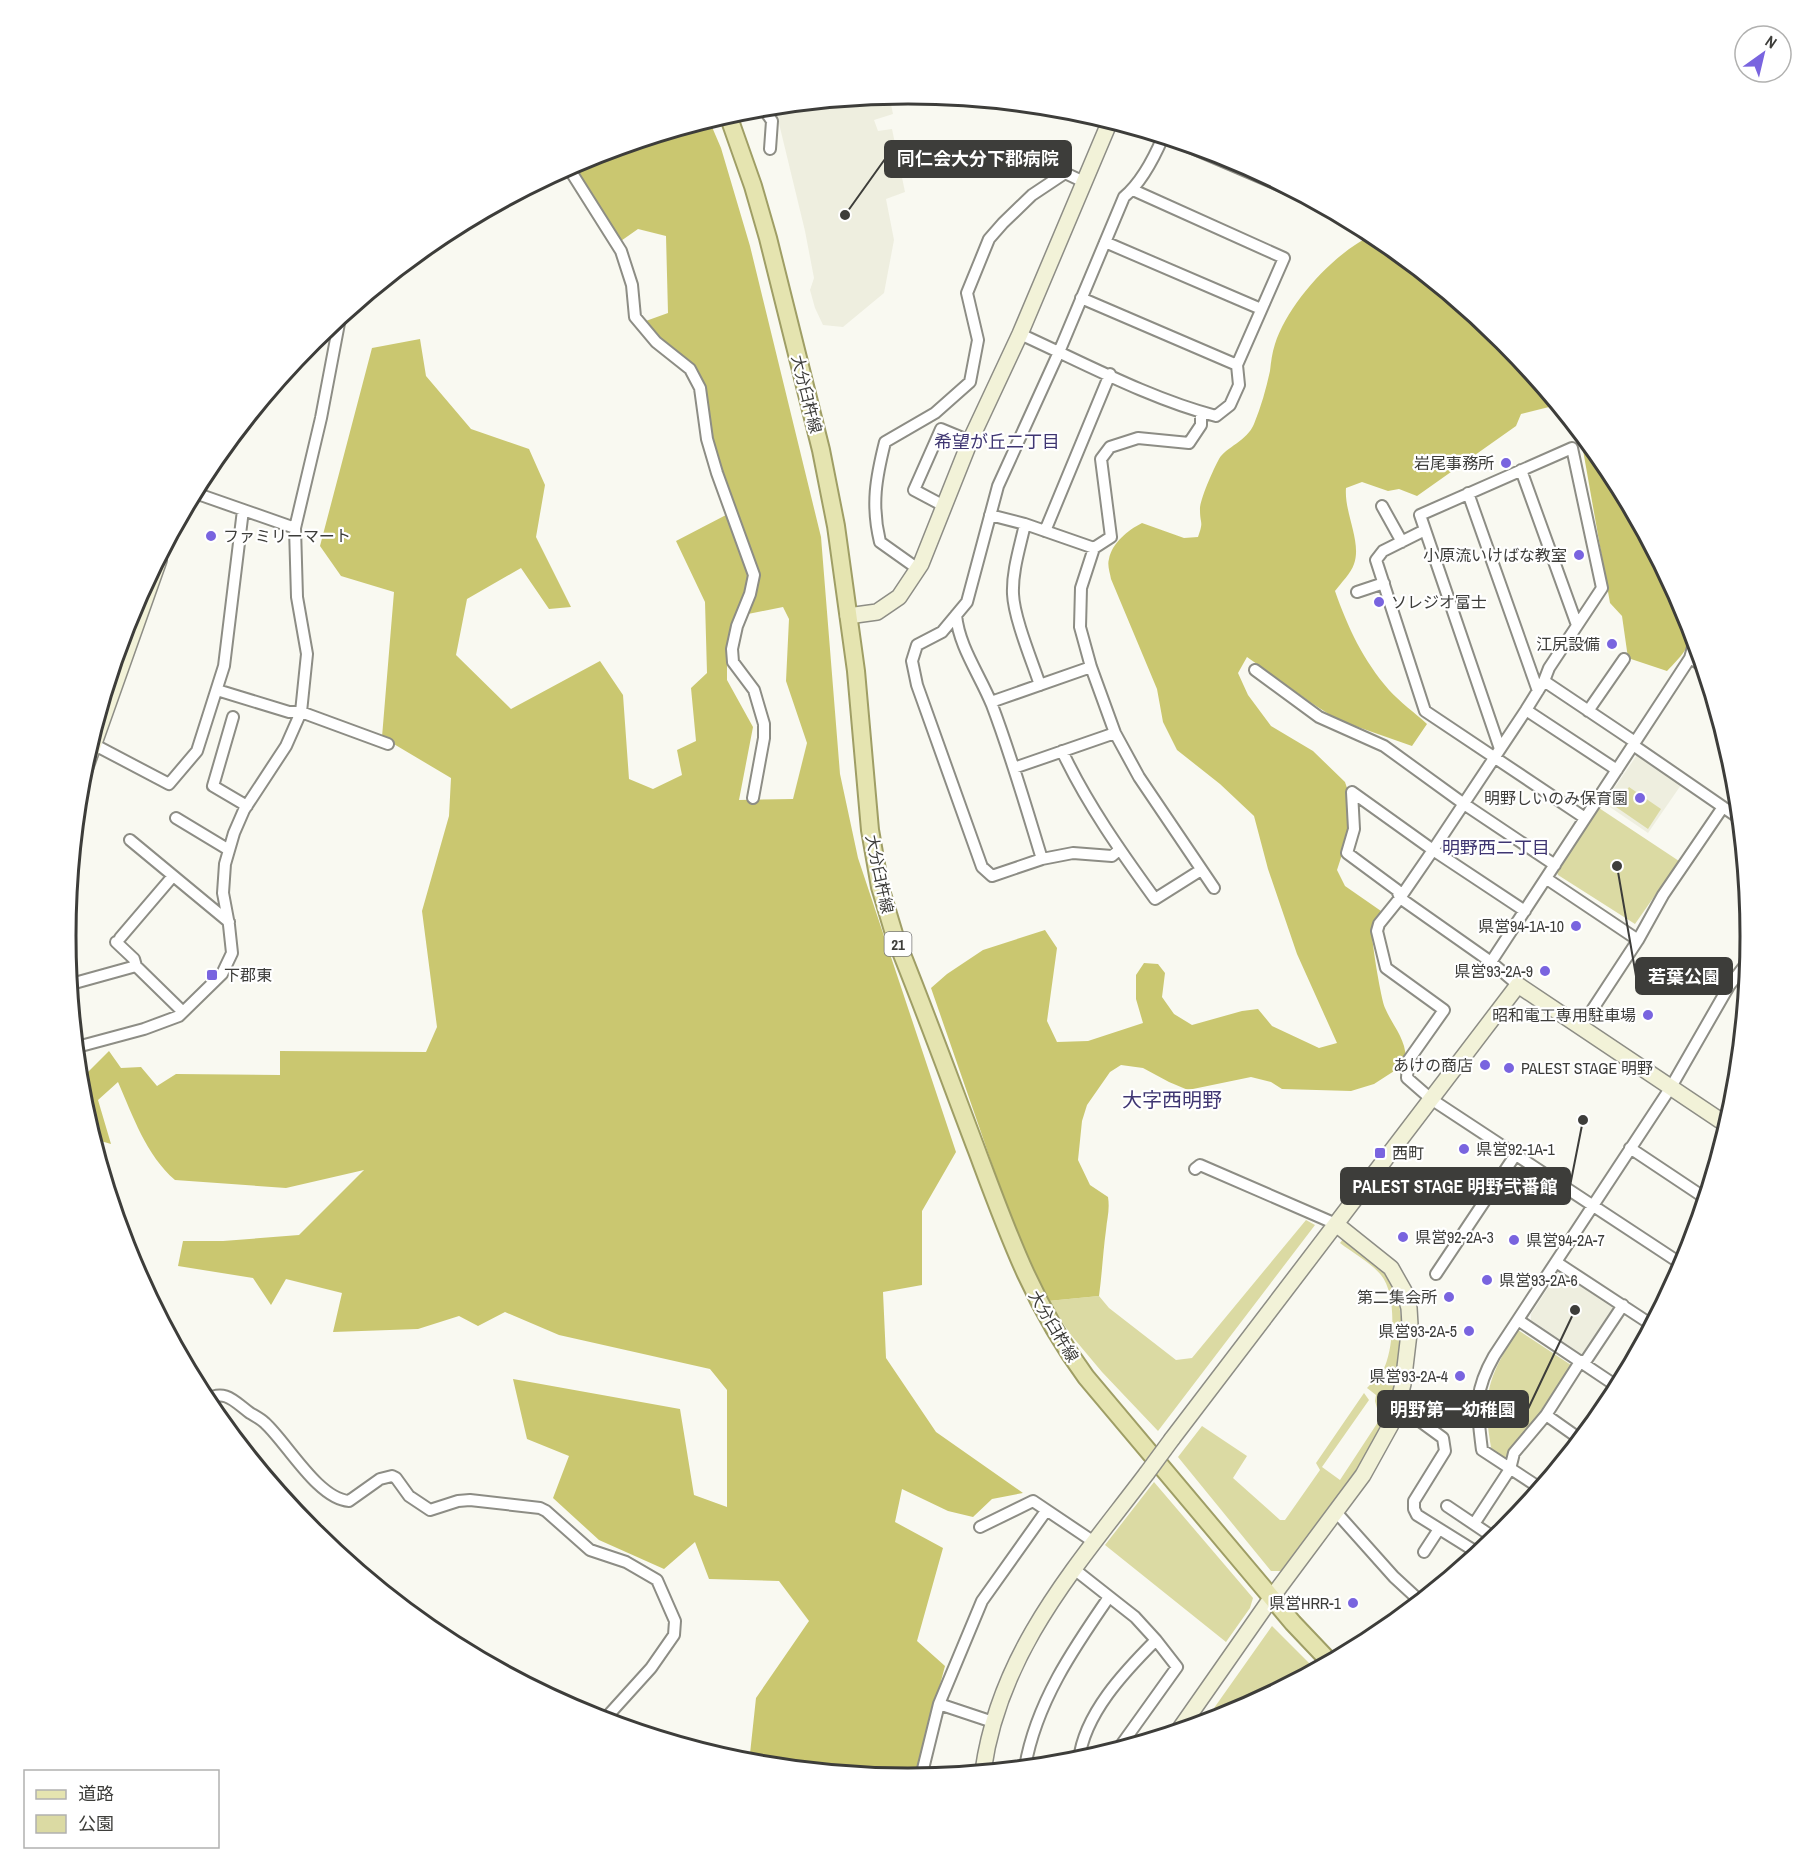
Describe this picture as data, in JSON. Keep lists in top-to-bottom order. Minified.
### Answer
{"streets":{"main road":["大分臼杵線","21"]},"districts":["希望が丘二丁目","明野西二丁目","大字西明野"],"places":{"other":["同仁会大分下郡病院","岩尾事務所","ファミリーマート","小原流いけばな教室","ソレジオ富士","江尻設備","明野しいのみ保育園","若葉公園","県営94-1A-10","県営93-2A-9","昭和電工専用駐車場","あけの商店","PALEST STAGE 明野","PALEST STAGE 明野弐番館","県営92-1A-1","県営92-2A-3","県営94-2A-7","県営93-2A-6","第二集会所","明野第一幼稚園","県営93-2A-5","県営93-2A-4","県営HRR-1"],"transit":["下郡東","西町"]},"legend":["道路","公園"],"north":"top right"}
